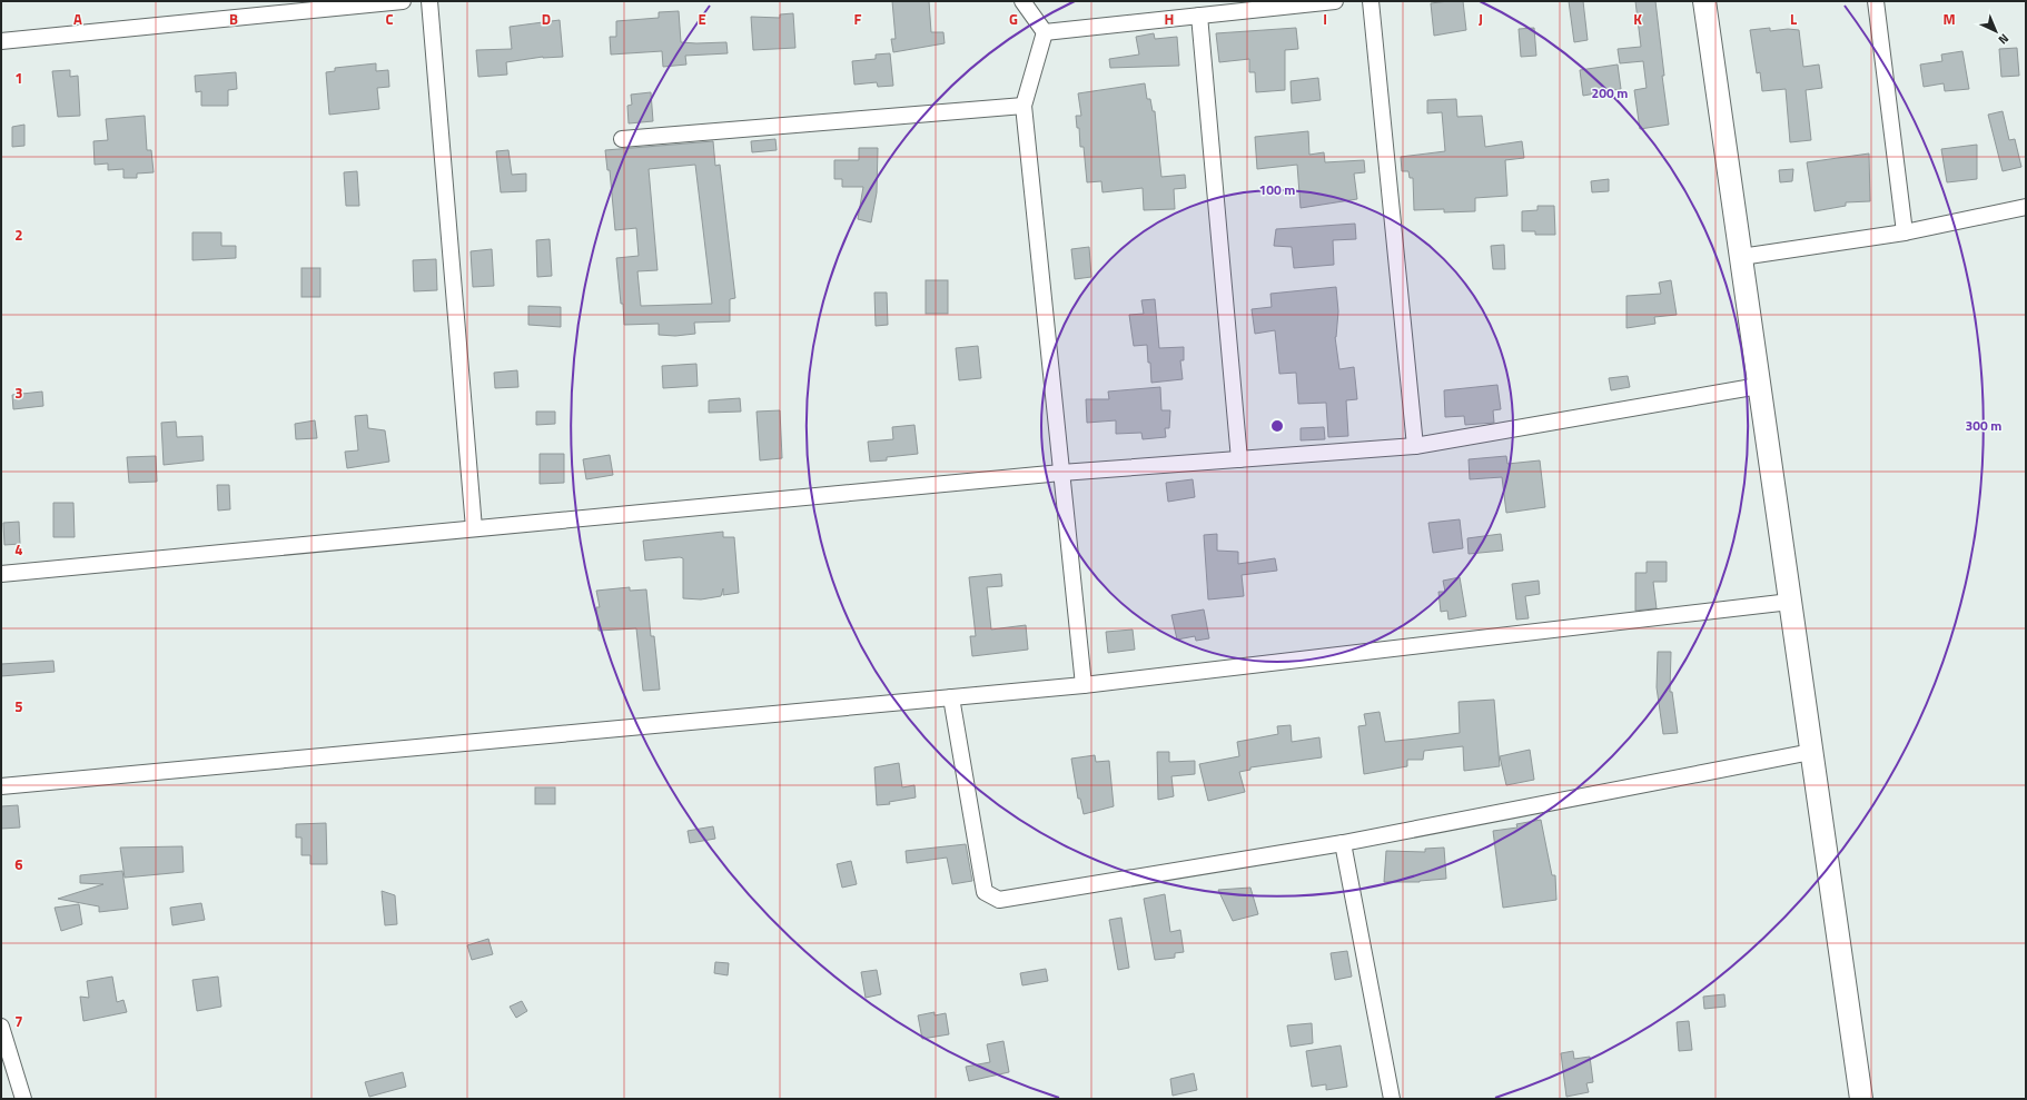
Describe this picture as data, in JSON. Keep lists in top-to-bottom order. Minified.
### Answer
{"north":"bottom right","grid":{"columns":["A","B","C","D","E","F","G","H","I","J","K","L","M"],"rows":["1","2","3","4","5","6","7"]},"rings":["200 m","100 m","300 m"]}
